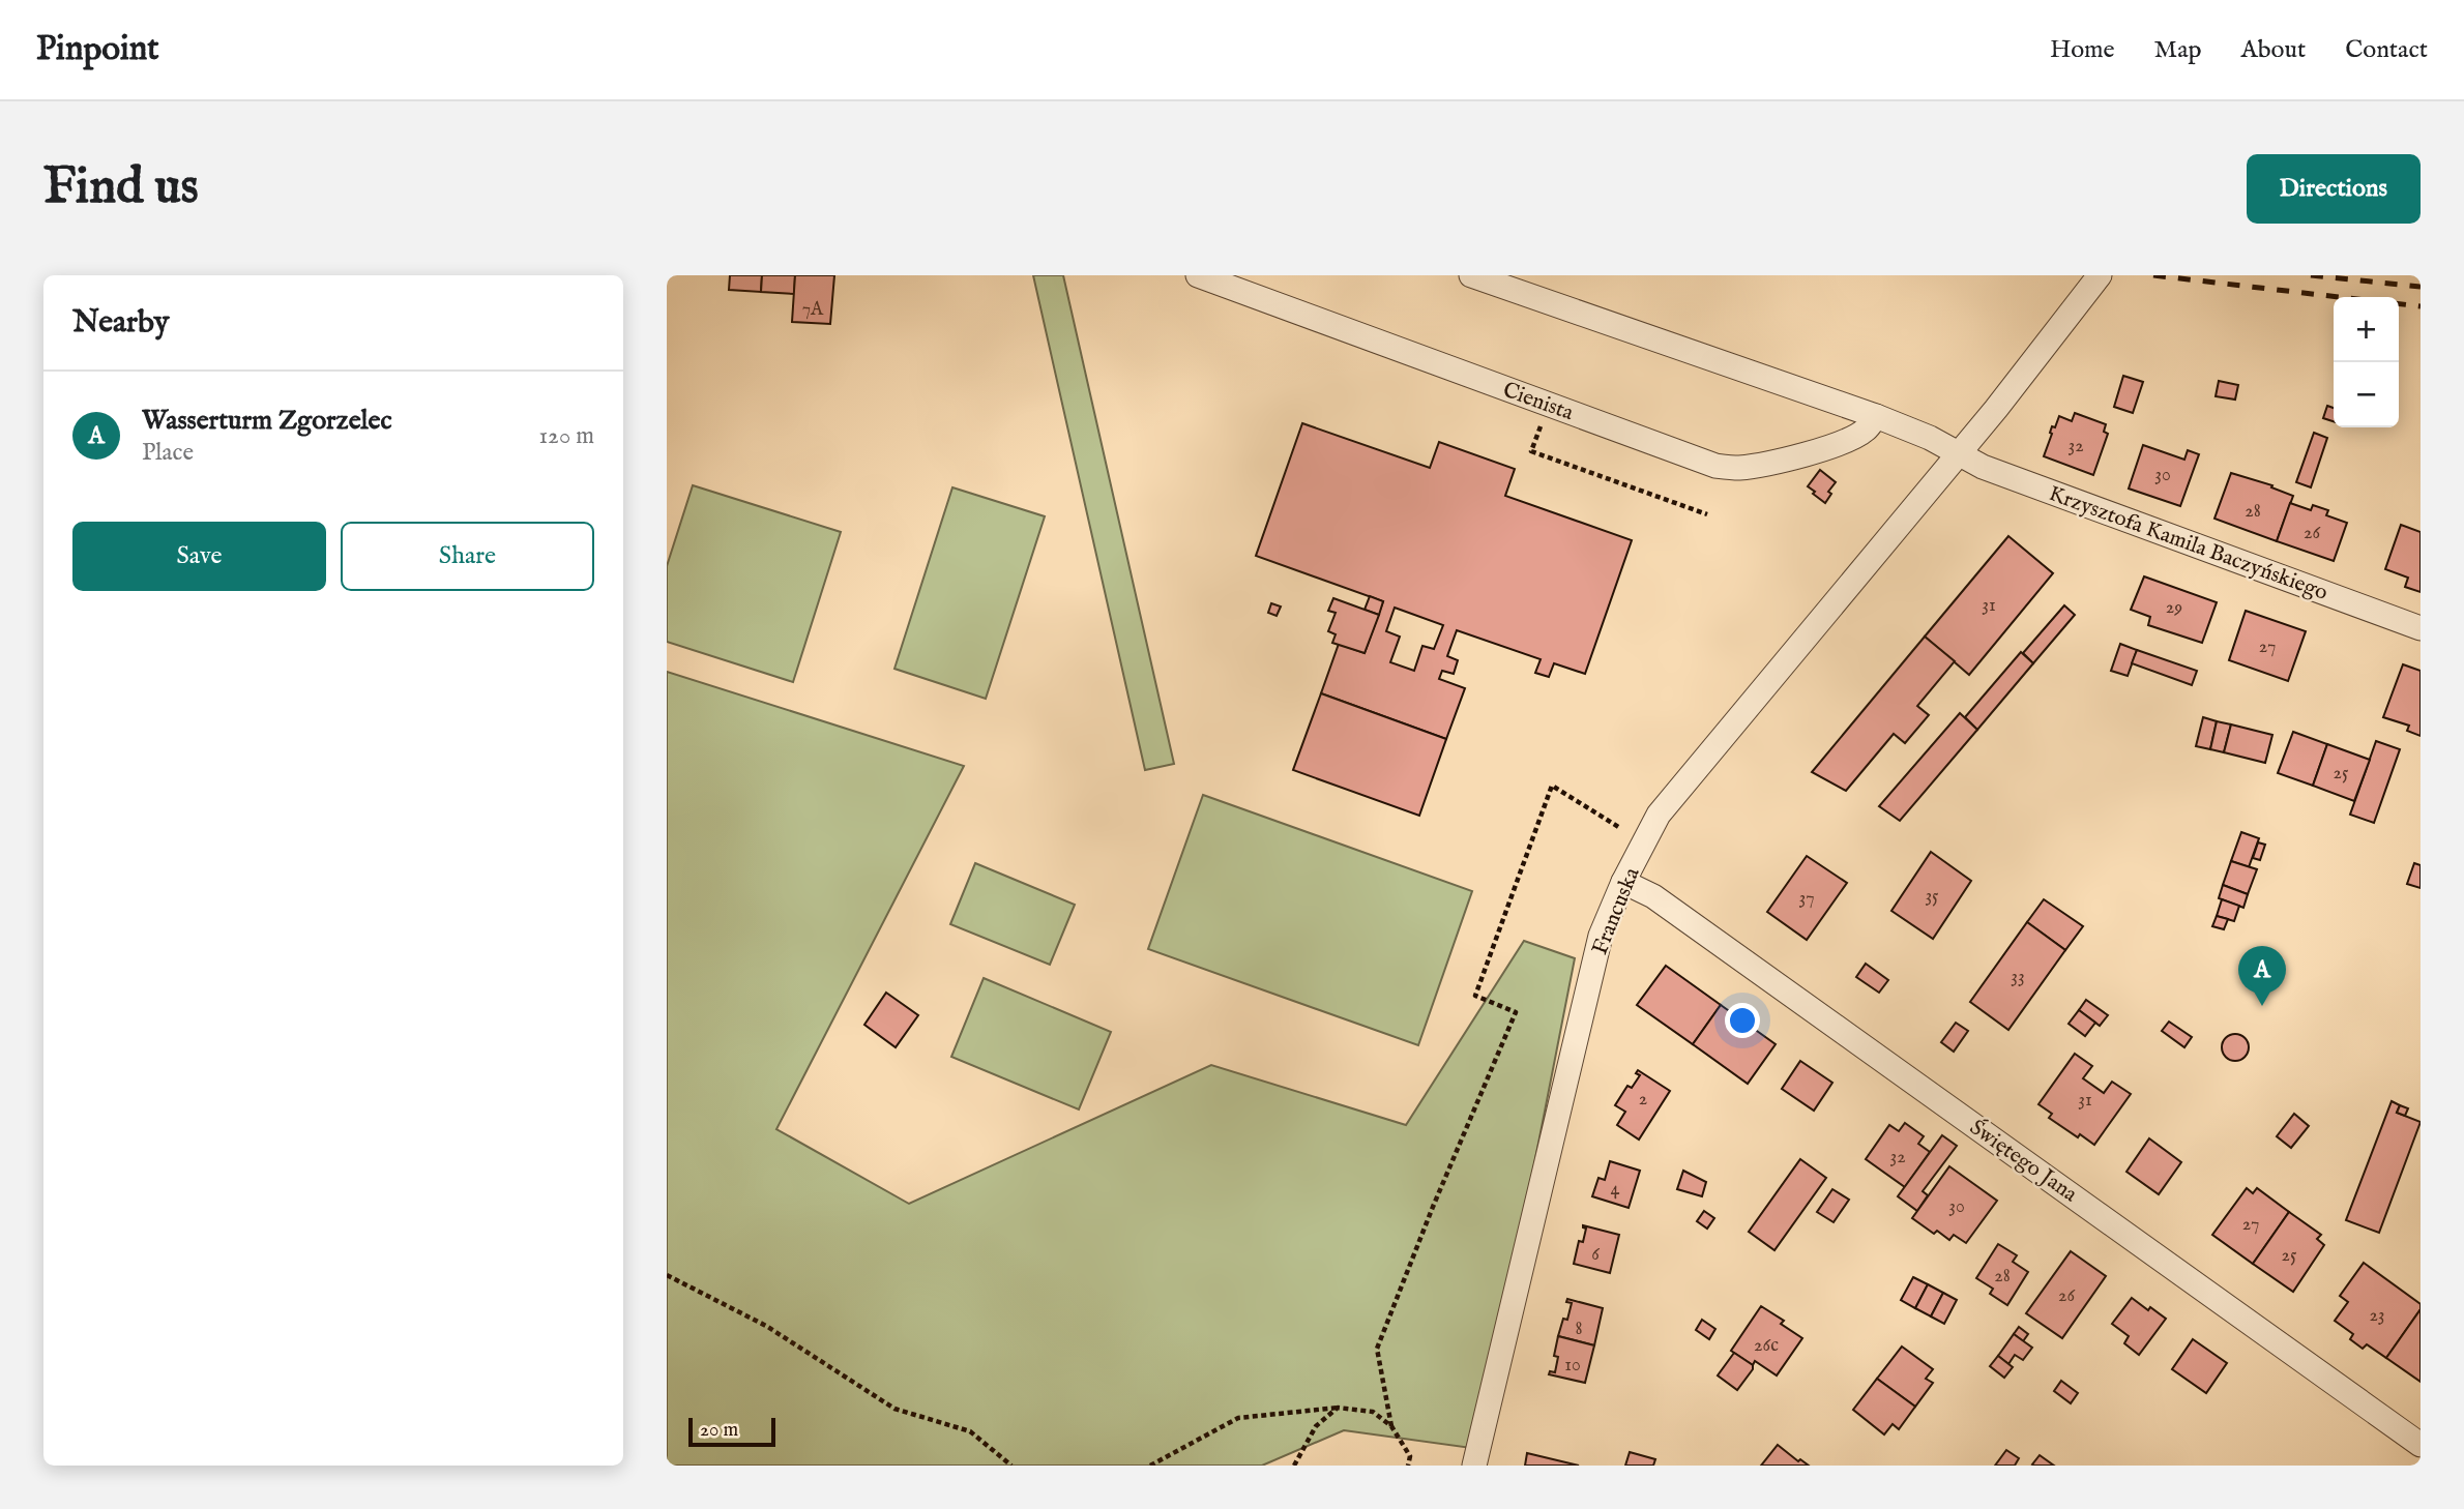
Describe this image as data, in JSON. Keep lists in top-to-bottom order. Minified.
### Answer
{"streets":{"street":["Cienista","Krzysztofa Kamila Baczyńskiego","Francuska","Świętego Jana"]},"crossings":[["Cienista","Krzysztofa Kamila Baczyńskiego"],["Krzysztofa Kamila Baczyńskiego","Francuska"],["Francuska","Świętego Jana"]],"house_numbers":["7A","32","30","28","26","31","29","27","25","35","37","33","2","31","32","4","30","27","6","25","28","26","23","8","26c","10"],"scale_bar":"20 m","page":{"header":"Pinpoint","nav":["Home","Map","About","Contact"],"buttons":["Directions",["Save","Share"]],"title":"Find us","heading":"Nearby","map_buttons":["+","−"],"list":[{"mark":"A","name":"Wasserturm Zgorzelec","note":"Place","value":"120 m"}],"pins":"A","scale":"20 m"}}
